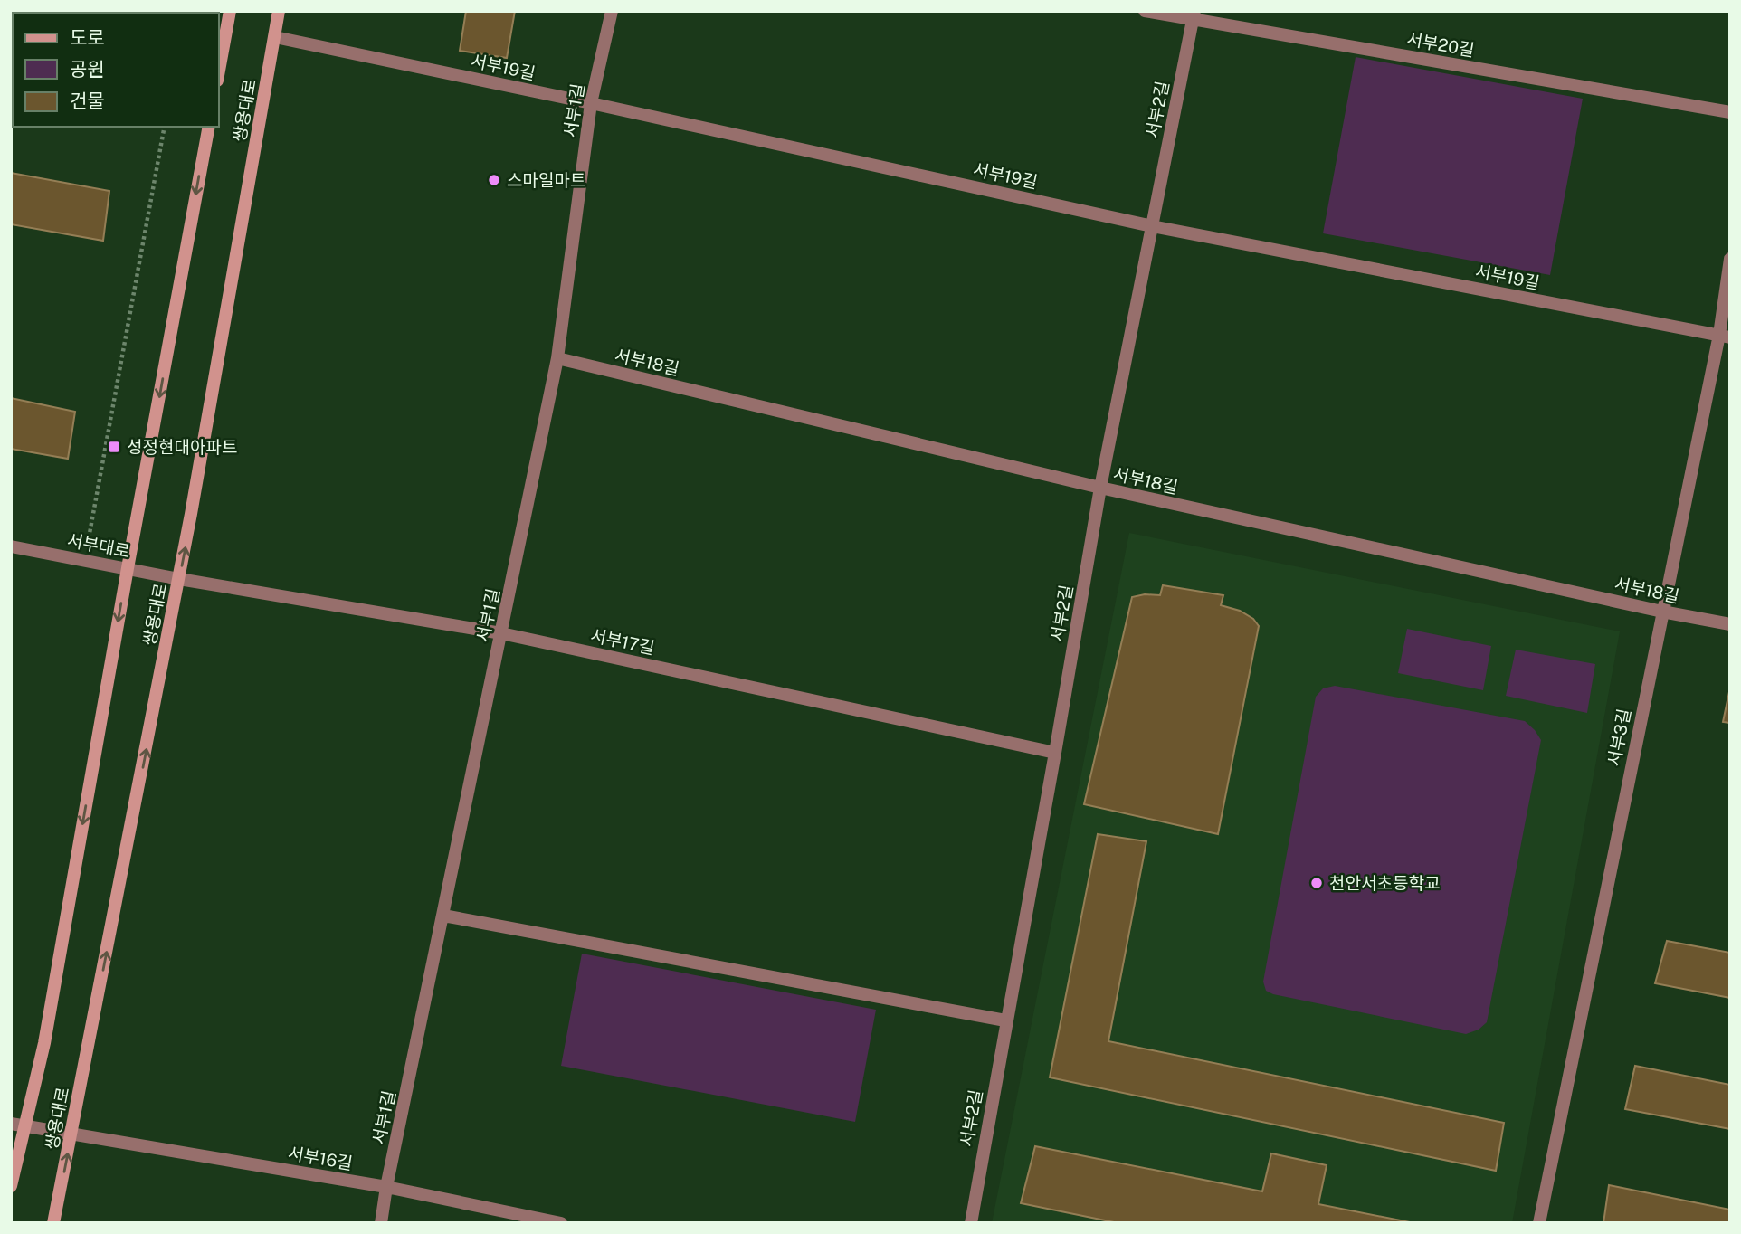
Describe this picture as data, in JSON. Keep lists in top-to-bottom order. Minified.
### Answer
{"streets":{"main road":["쌍용대로"],"street":["서부20길","서부19길","서부2길","서부1길","서부18길","서부대로","서부17길","서부3길","서부16길"]},"crossings":[["서부20길","서부2길"],["서부19길","서부2길"],["서부19길","쌍용대로"],["서부19길","서부1길"],["서부19길","서부3길"],["서부2길","서부18길"],["서부2길","서부17길"],["쌍용대로","서부대로"],["쌍용대로","서부17길"],["쌍용대로","서부16길"],["서부1길","서부18길"],["서부1길","서부17길"],["서부1길","서부16길"],["서부18길","서부3길"],["서부대로","서부17길"]],"places":{"other":["스마일마트","천안서초등학교"],"transit":["성정현대아파트"]},"legend":["도로","공원","건물"]}
